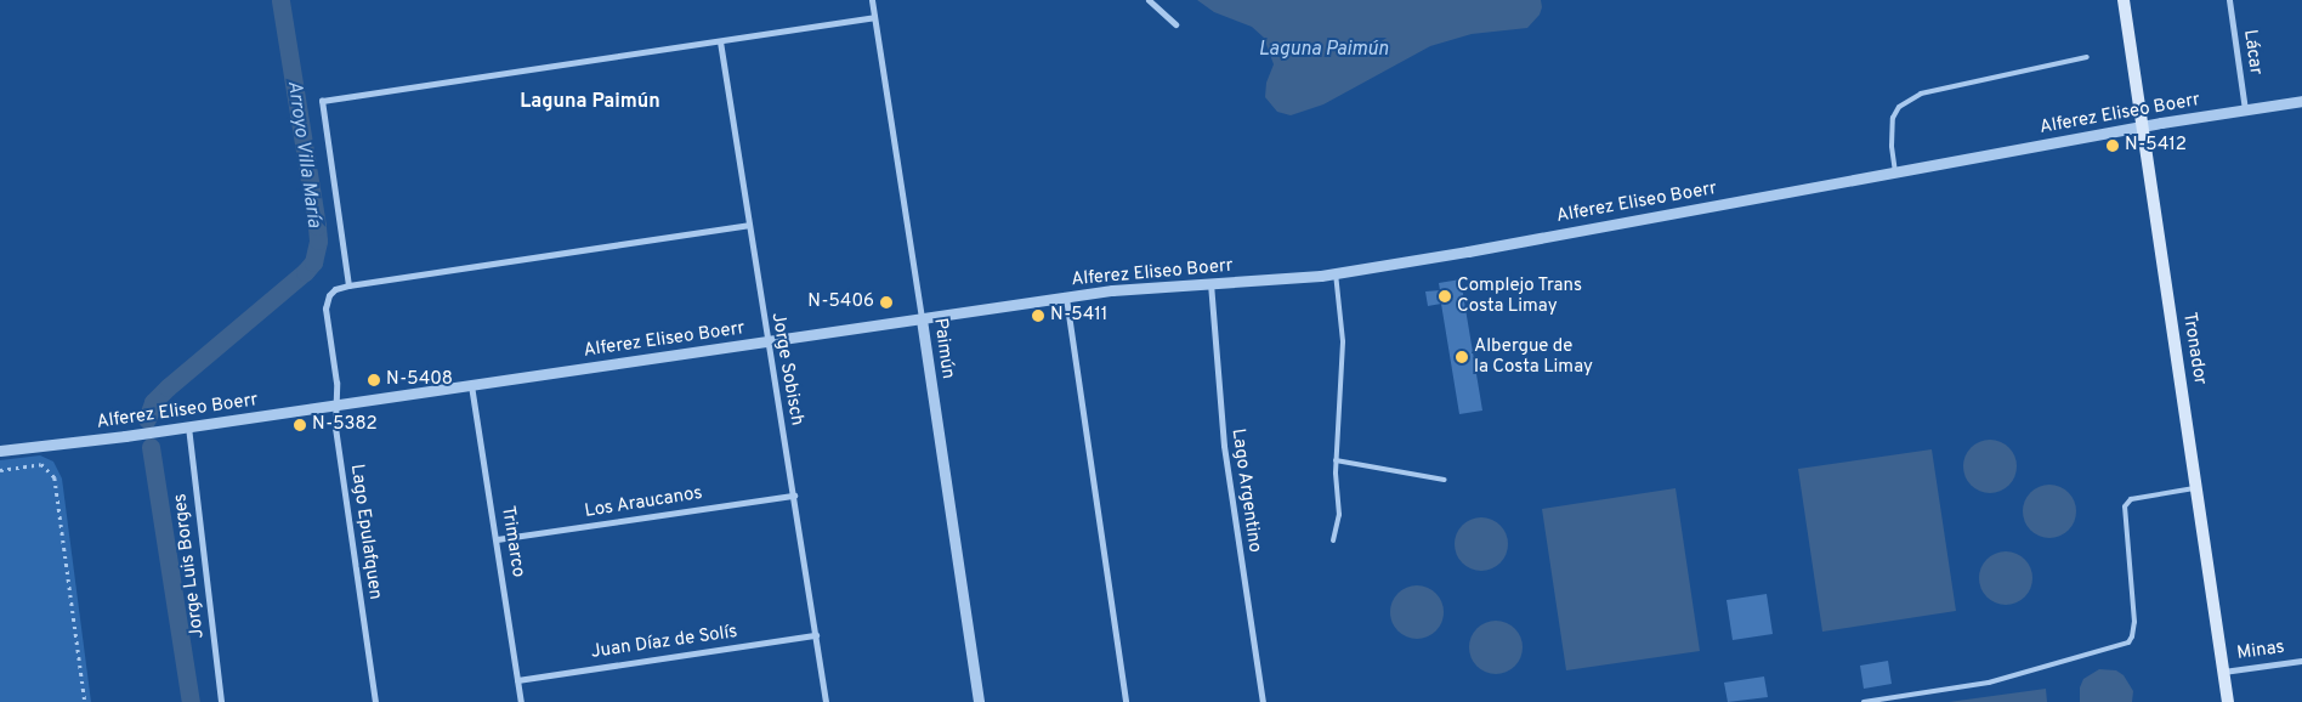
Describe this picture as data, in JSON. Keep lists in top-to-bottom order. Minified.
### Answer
{"streets":{"main road":["Tronador"],"street":["Lácar","Alferez Eliseo Boerr","Paimún","Jorge Sobisch","Lago Argentino","Los Araucanos","Lago Epulafquen","Trimarco","Jorge Luis Borges","Juan Díaz de Solís","Minas"]},"crossings":[["Lácar","Alferez Eliseo Boerr"],["Alferez Eliseo Boerr","Paimún"],["Alferez Eliseo Boerr","Tronador"],["Alferez Eliseo Boerr","Jorge Sobisch"],["Alferez Eliseo Boerr","Lago Argentino"],["Alferez Eliseo Boerr","Lago Epulafquen"],["Alferez Eliseo Boerr","Trimarco"],["Alferez Eliseo Boerr","Jorge Luis Borges"],["Tronador","Minas"],["Jorge Sobisch","Los Araucanos"],["Jorge Sobisch","Juan Díaz de Solís"],["Los Araucanos","Trimarco"],["Trimarco","Juan Díaz de Solís"]],"districts":["Laguna Paimún"],"water":["Laguna Paimún","Arroyo Villa María"],"places":["N-5412","Complejo Trans Costa Limay","N-5406","N-5411","Albergue de la Costa Limay","N-5408","N-5382"]}
